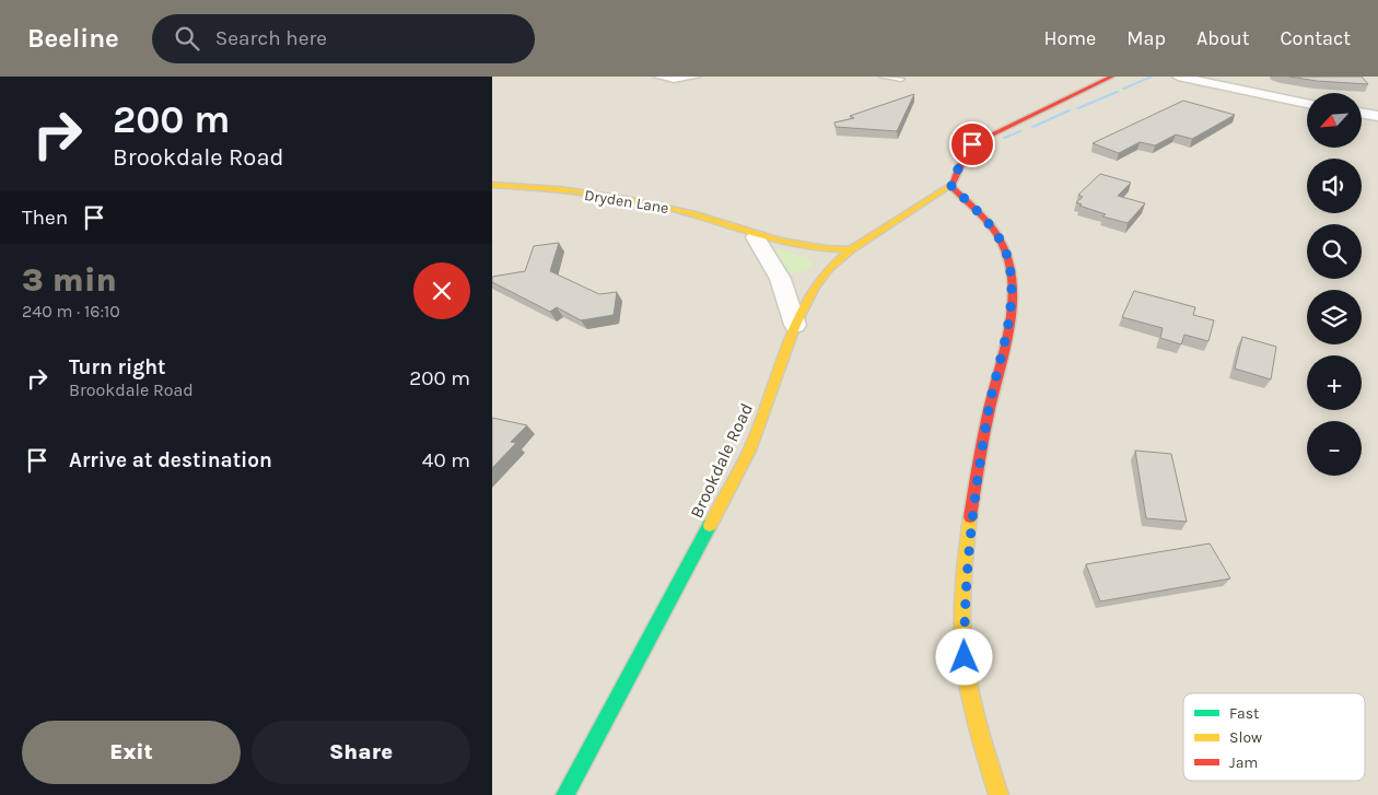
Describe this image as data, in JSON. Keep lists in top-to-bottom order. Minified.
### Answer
{"streets":{"street":["Dryden Lane","Brookdale Road"]},"crossings":[["Dryden Lane","Brookdale Road"]],"legend":["Fast","Slow","Jam"],"north":"bottom left","page":{"header":"Beeline","search":"Search here","nav":["Home","Map","About","Contact"],"turn":["200 m","Brookdale Road"],"map_buttons":["+","−"],"then":"Then","heading":["3 min","240 m · 16:10"],"list":[{"name":"Turn right","note":"Brookdale Road","value":"200 m"},{"name":"Arrive at destination","value":"40 m"}],"buttons":["Exit","Share"]}}
